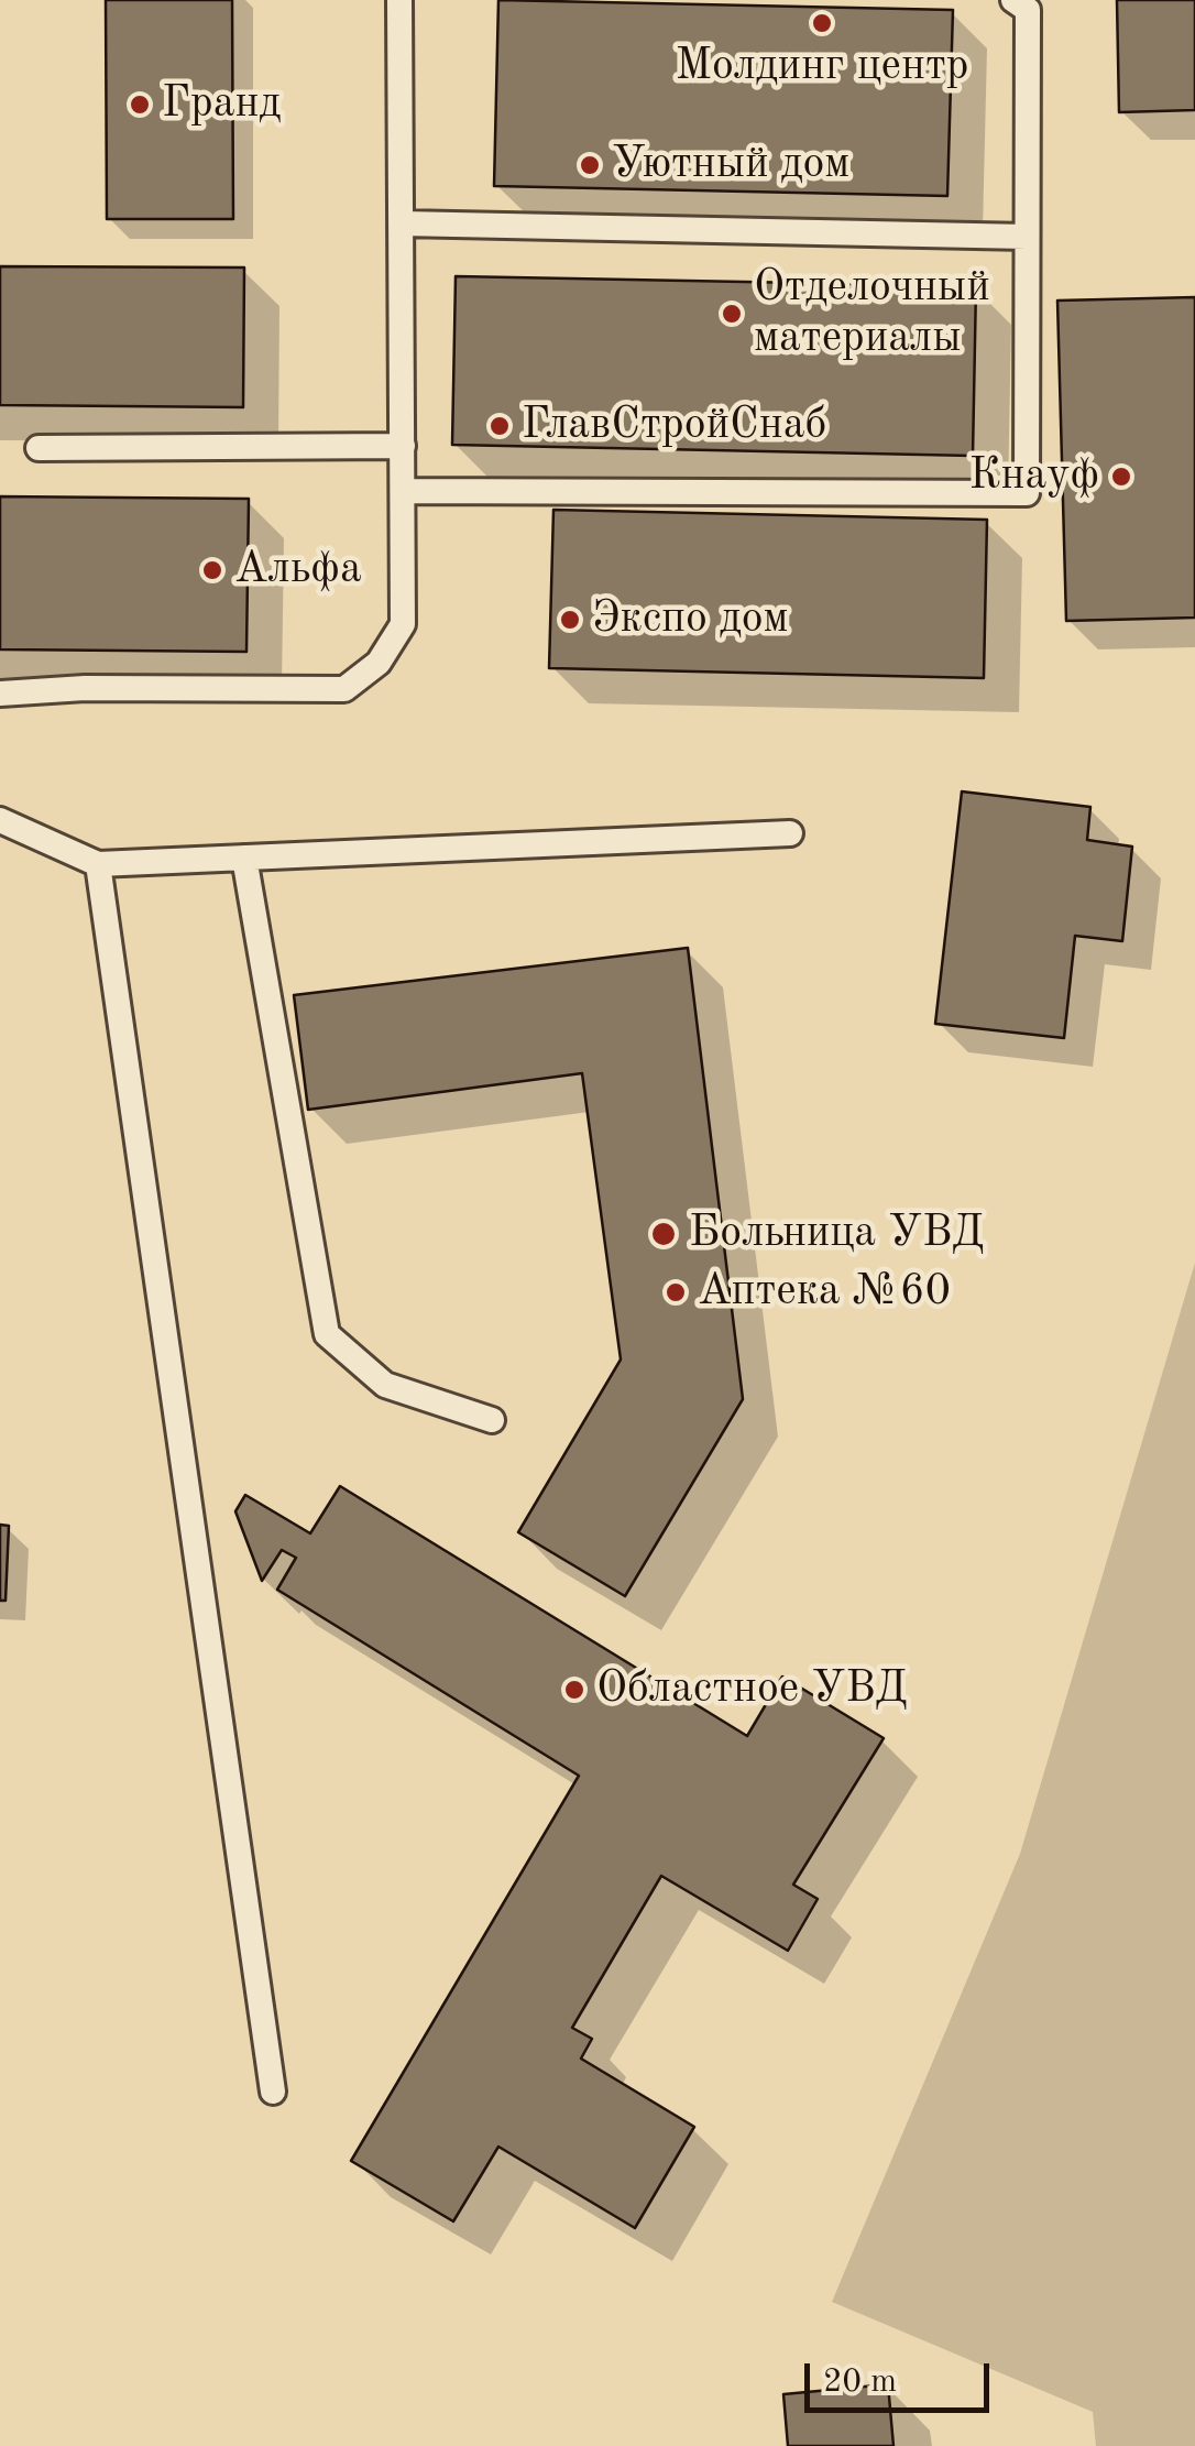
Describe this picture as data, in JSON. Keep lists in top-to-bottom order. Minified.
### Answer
{"places":["Молдинг центр","Гранд","Уютный дом","Отделочный материалы","ГлавСтройСнаб","Кнауф","Альфа","Экспо дом","Больница УВД","Аптека №60","Областное УВД"],"scale_bar":"20 m"}
